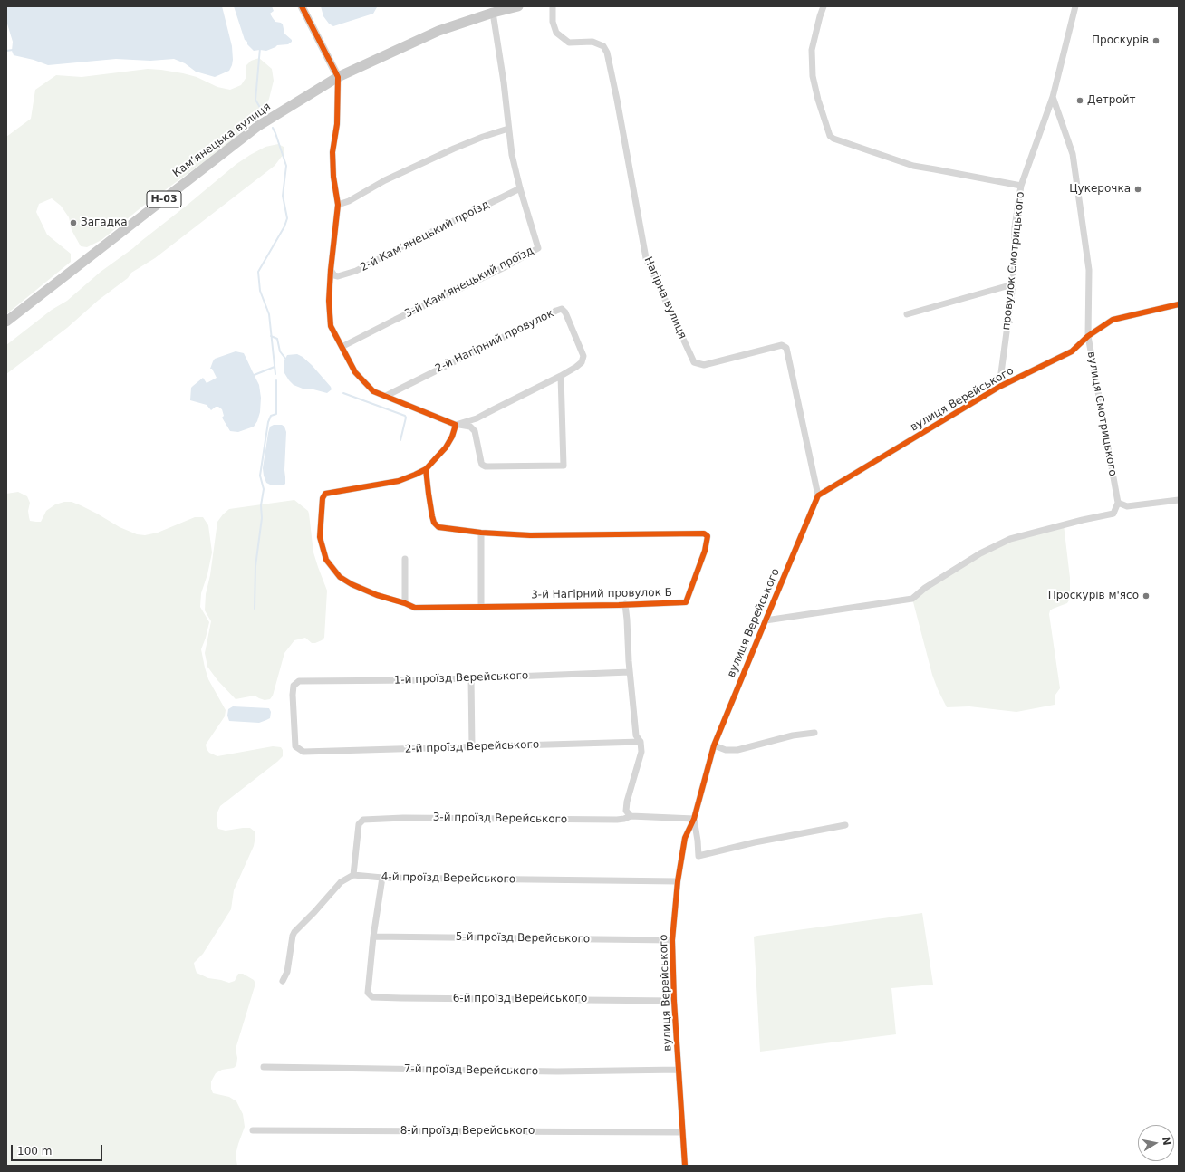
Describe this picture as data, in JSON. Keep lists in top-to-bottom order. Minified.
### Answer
{"streets":{"main road":["Камʼянецька вулиця","Н-03"],"street":["2-й Камʼянецький проїзд","провулок Смотрицького","3-й Камʼянецький проїзд","Нагірна вулиця","2-й Нагірний провулок","вулиця Верейського","вулиця Смотрицького","3-й Нагірний провулок Б","1-й проїзд Верейського","2-й проїзд Верейського","3-й проїзд Верейського","4-й проїзд Верейського","5-й проїзд Верейського","6-й проїзд Верейського","7-й проїзд Верейського","8-й проїзд Верейського"]},"crossings":[["Камʼянецька вулиця","3-й Камʼянецький проїзд"],["2-й Камʼянецький проїзд","3-й Камʼянецький проїзд"],["провулок Смотрицького","вулиця Верейського"],["провулок Смотрицького","вулиця Смотрицького"],["Нагірна вулиця","вулиця Верейського"],["вулиця Верейського","вулиця Смотрицького"],["вулиця Верейського","3-й проїзд Верейського"],["вулиця Верейського","4-й проїзд Верейського"],["вулиця Верейського","5-й проїзд Верейського"],["вулиця Верейського","6-й проїзд Верейського"],["вулиця Верейського","7-й проїзд Верейського"],["вулиця Верейського","8-й проїзд Верейського"],["1-й проїзд Верейського","2-й проїзд Верейського"],["3-й проїзд Верейського","4-й проїзд Верейського"],["5-й проїзд Верейського","6-й проїзд Верейського"]],"places":["Проскурів","Детройт","Цукерочка","Загадка","Проскурів м'ясо"],"scale_bar":"100 m","north":"right"}
